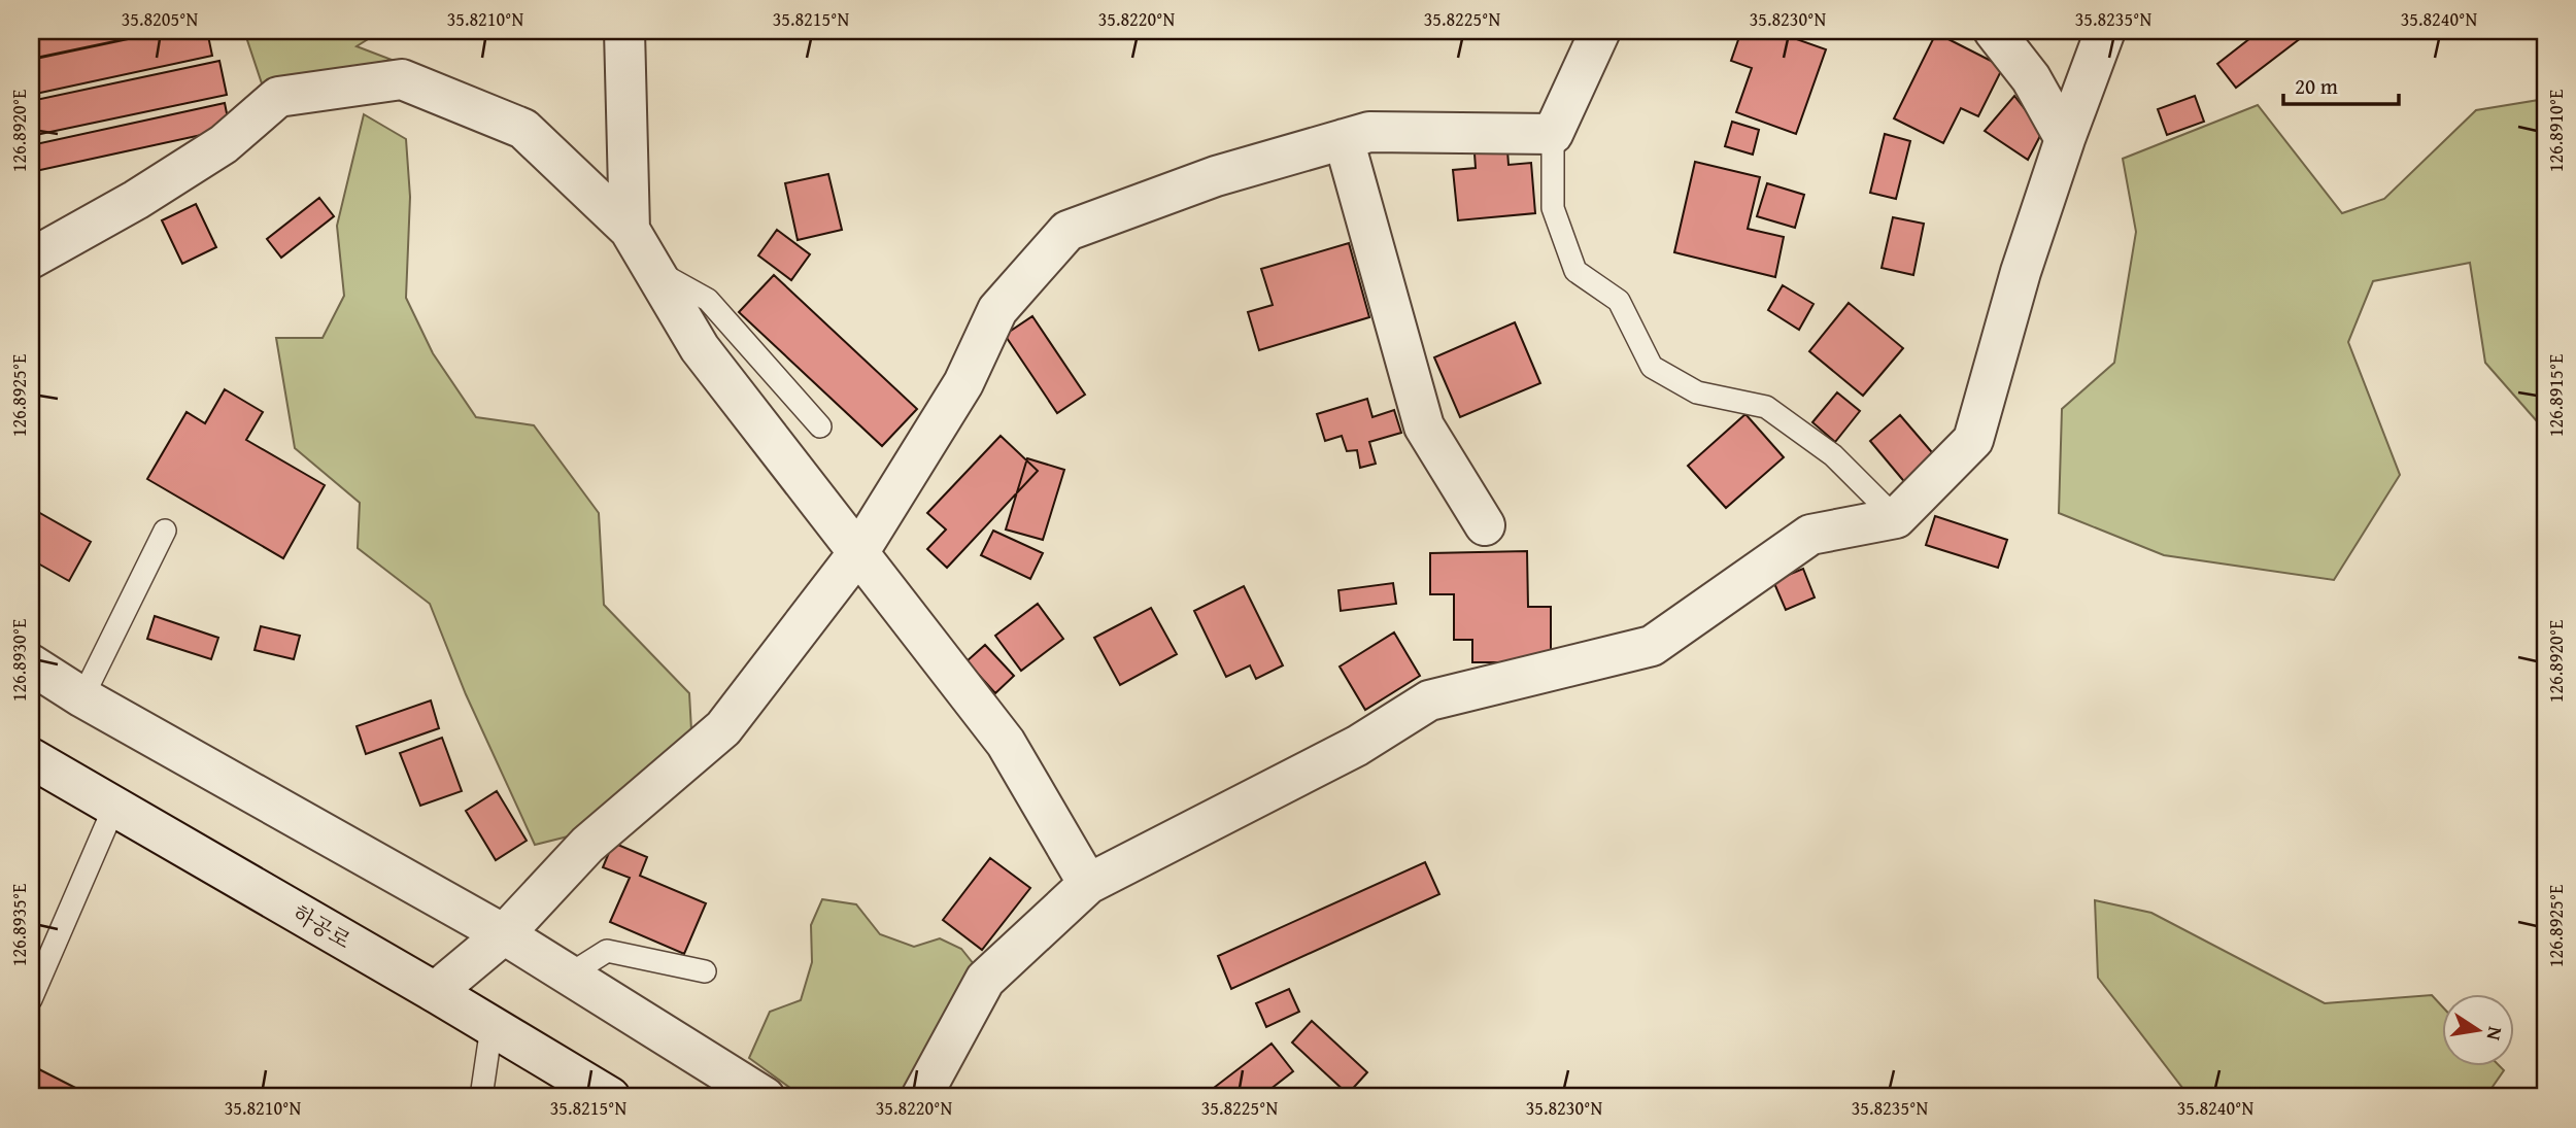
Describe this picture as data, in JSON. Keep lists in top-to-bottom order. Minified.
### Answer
{"streets":{"street":["하공로"]},"scale_bar":"20 m","north":"right","coordinates":["35.8205°N","35.8210°N","35.8215°N","35.8220°N","35.8225°N","35.8230°N","35.8235°N","35.8240°N","126.8920°E","126.8910°E","126.8925°E","126.8915°E","126.8930°E","126.8935°E"]}
